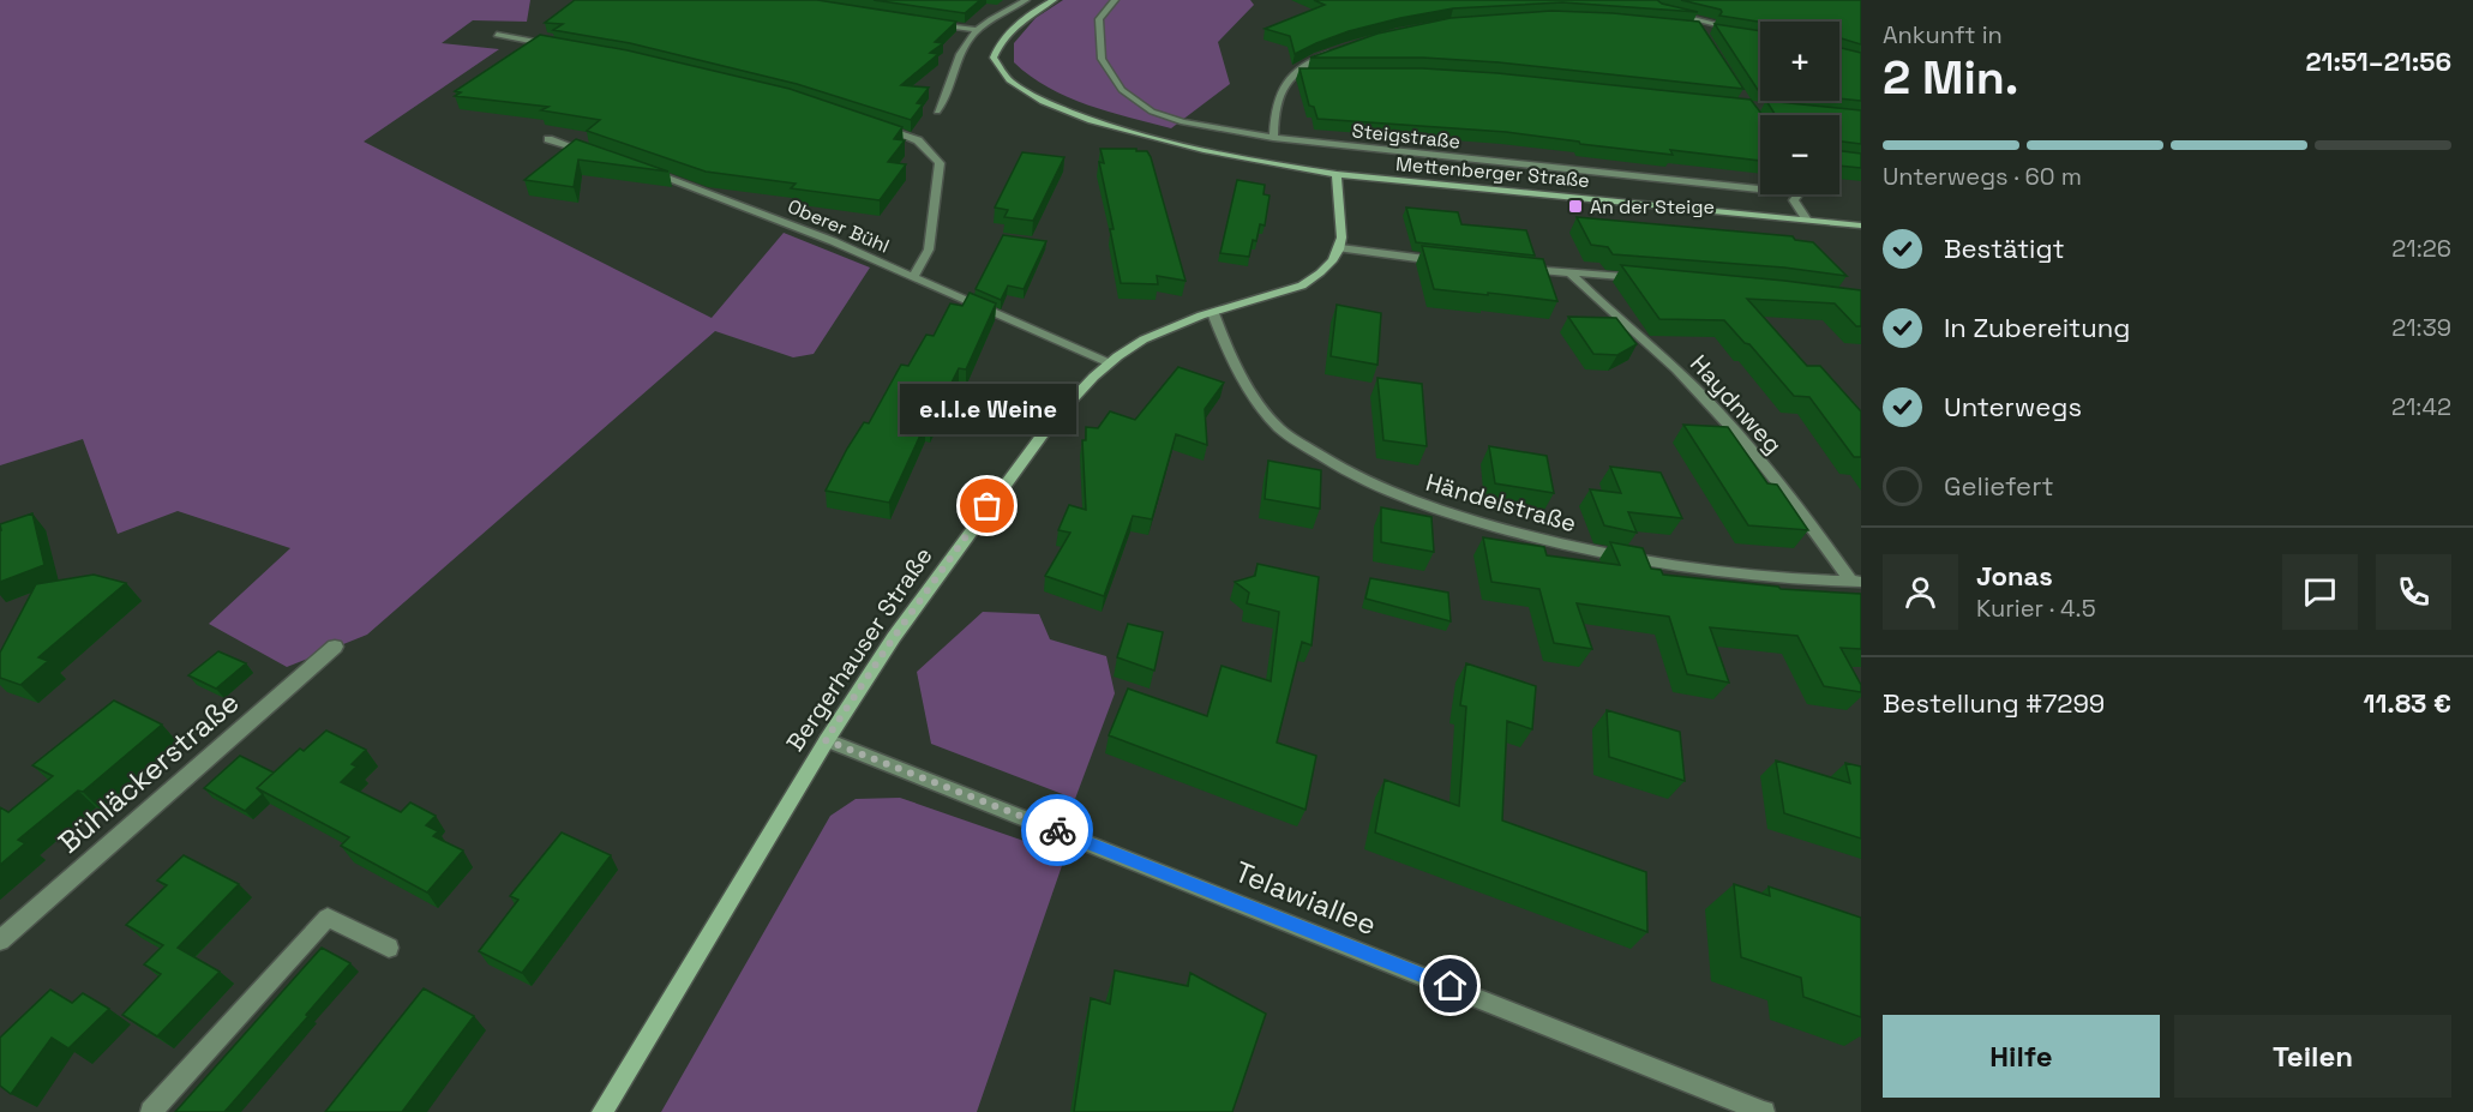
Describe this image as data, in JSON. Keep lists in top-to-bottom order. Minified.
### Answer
{"streets":{"main road":["Mettenberger Straße","Bergerhauser Straße"],"street":["Steigstraße","Oberer Bühl","Haydnweg","Händelstraße","Bühläckerstraße","Telawiallee"]},"crossings":[["Oberer Bühl","Bergerhauser Straße"],["Haydnweg","Händelstraße"],["Händelstraße","Bergerhauser Straße"],["Bergerhauser Straße","Telawiallee"]],"places":{"transit":["An der Steige"],"other":["e.l.l.e Weine"]},"page":{"heading":["2 Min.","Ankunft in","21:51–21:56"],"panel":["Jonas","Kurier · 4.5","Bestellung #7299","11.83 €"],"map_buttons":["+","−"],"bar":"Unterwegs · 60 m","list":[["Bestätigt","21:26"],["In Zubereitung","21:39"],["Unterwegs","21:42"],"Geliefert"],"bubble":"e.l.l.e Weine","buttons":["Hilfe","Teilen"]}}
